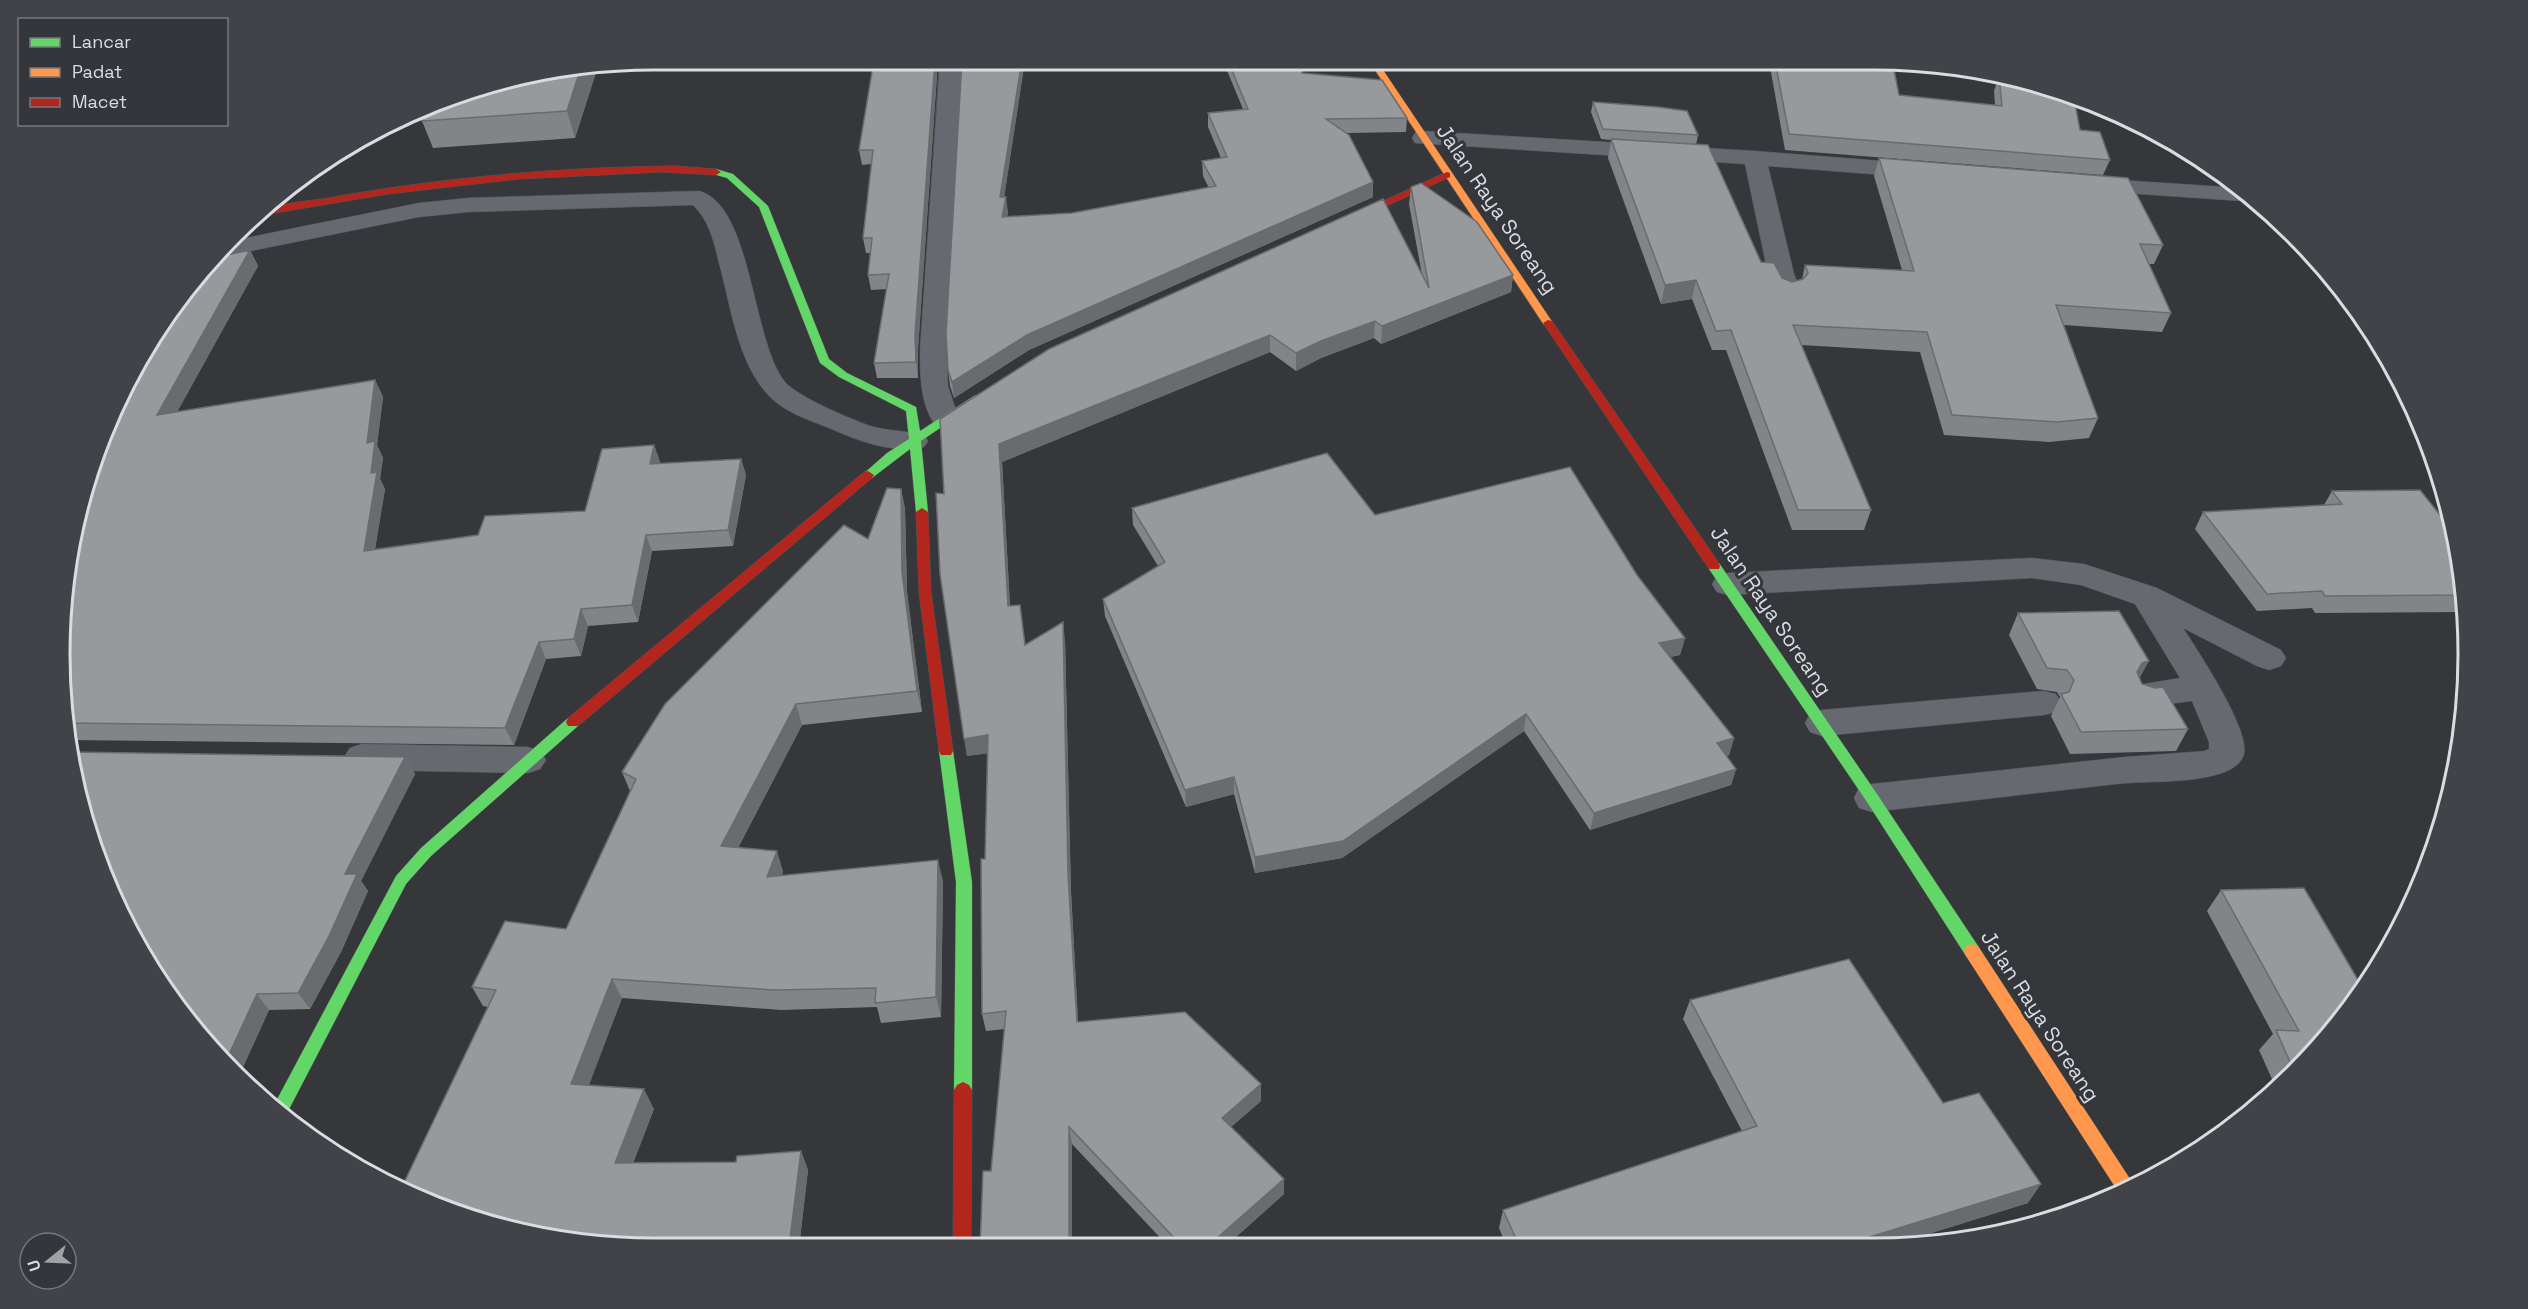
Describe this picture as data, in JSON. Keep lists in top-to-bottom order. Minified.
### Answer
{"streets":{"street":["Jalan Raya Soreang"]},"legend":["Lancar","Padat","Macet"],"north":"left"}
